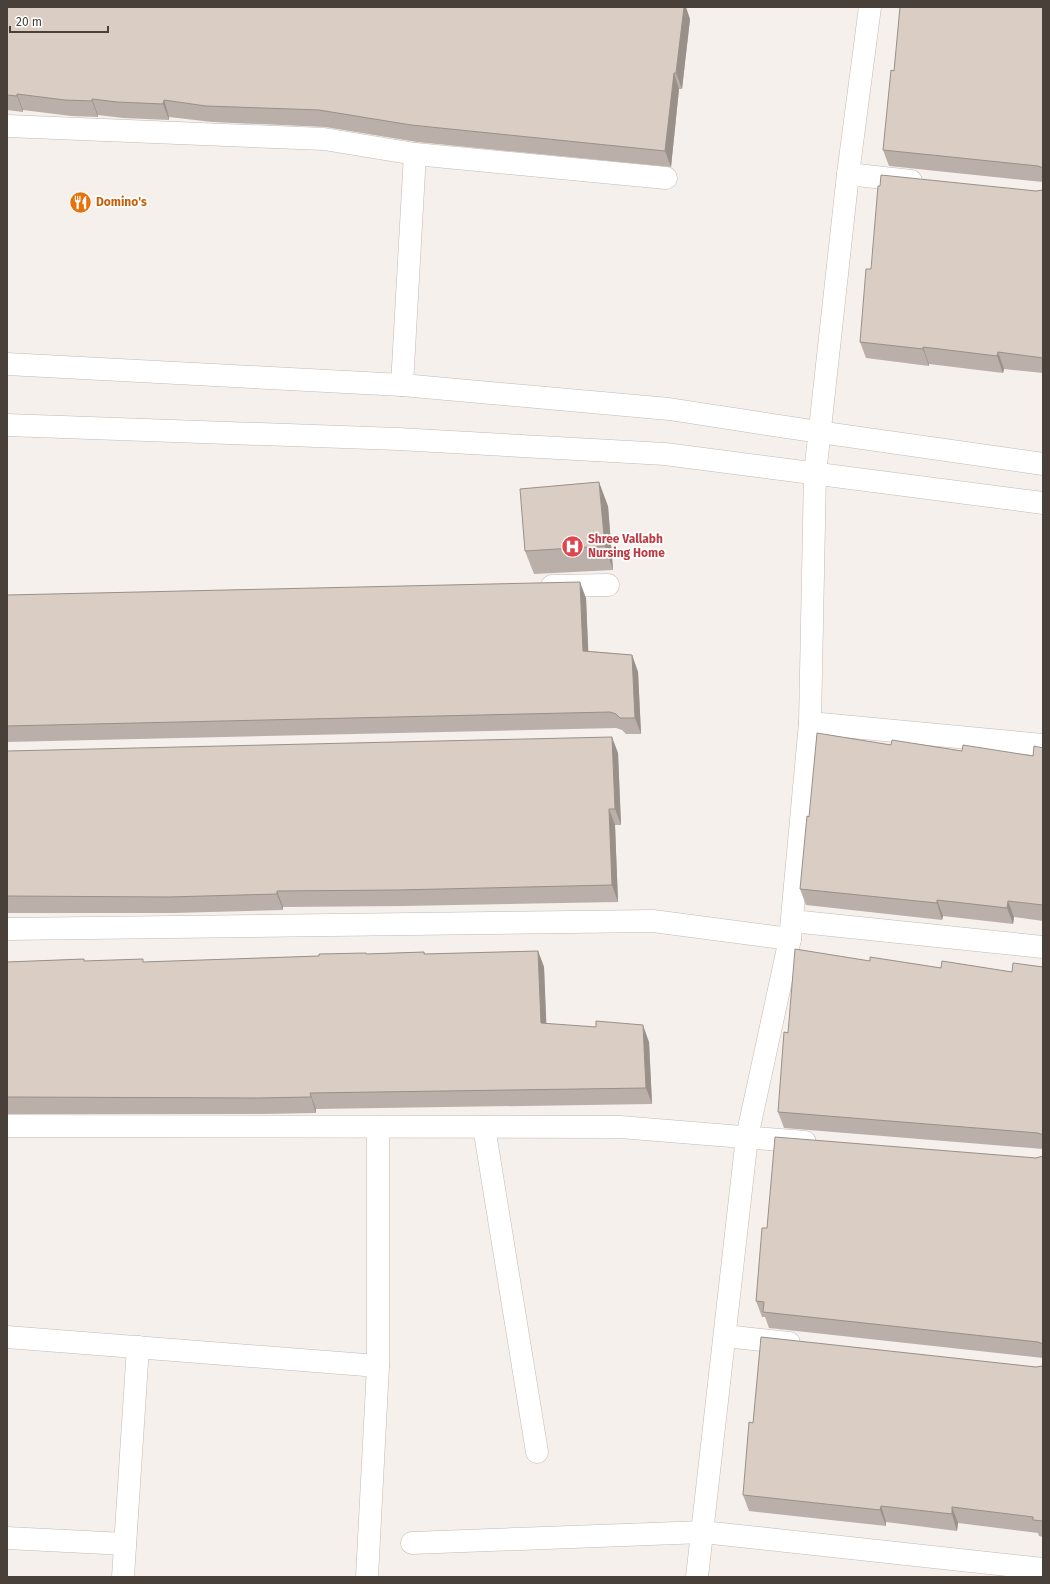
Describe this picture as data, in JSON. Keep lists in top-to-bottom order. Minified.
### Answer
{"places":{"restaurant":["Domino's"],"hospital":["Shree Vallabh Nursing Home"]},"scale_bar":"20 m"}
